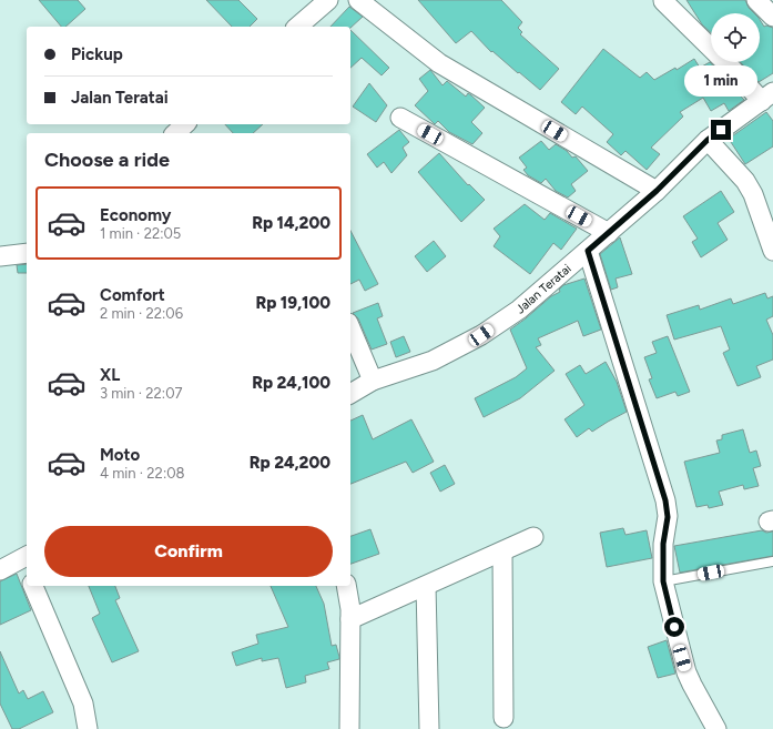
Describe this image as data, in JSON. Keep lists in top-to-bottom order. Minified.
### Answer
{"streets":{"street":["Jalan Teratai"]},"page":{"banner":["Pickup","Jalan Teratai"],"bubble":"1 min","heading":"Choose a ride","list":[{"name":"Economy","note":"1 min · 22:05","value":"Rp 14,200"},{"name":"Comfort","note":"2 min · 22:06","value":"Rp 19,100"},{"name":"XL","note":"3 min · 22:07","value":"Rp 24,100"},{"name":"Moto","note":"4 min · 22:08","value":"Rp 24,200"}],"buttons":"Confirm"}}
